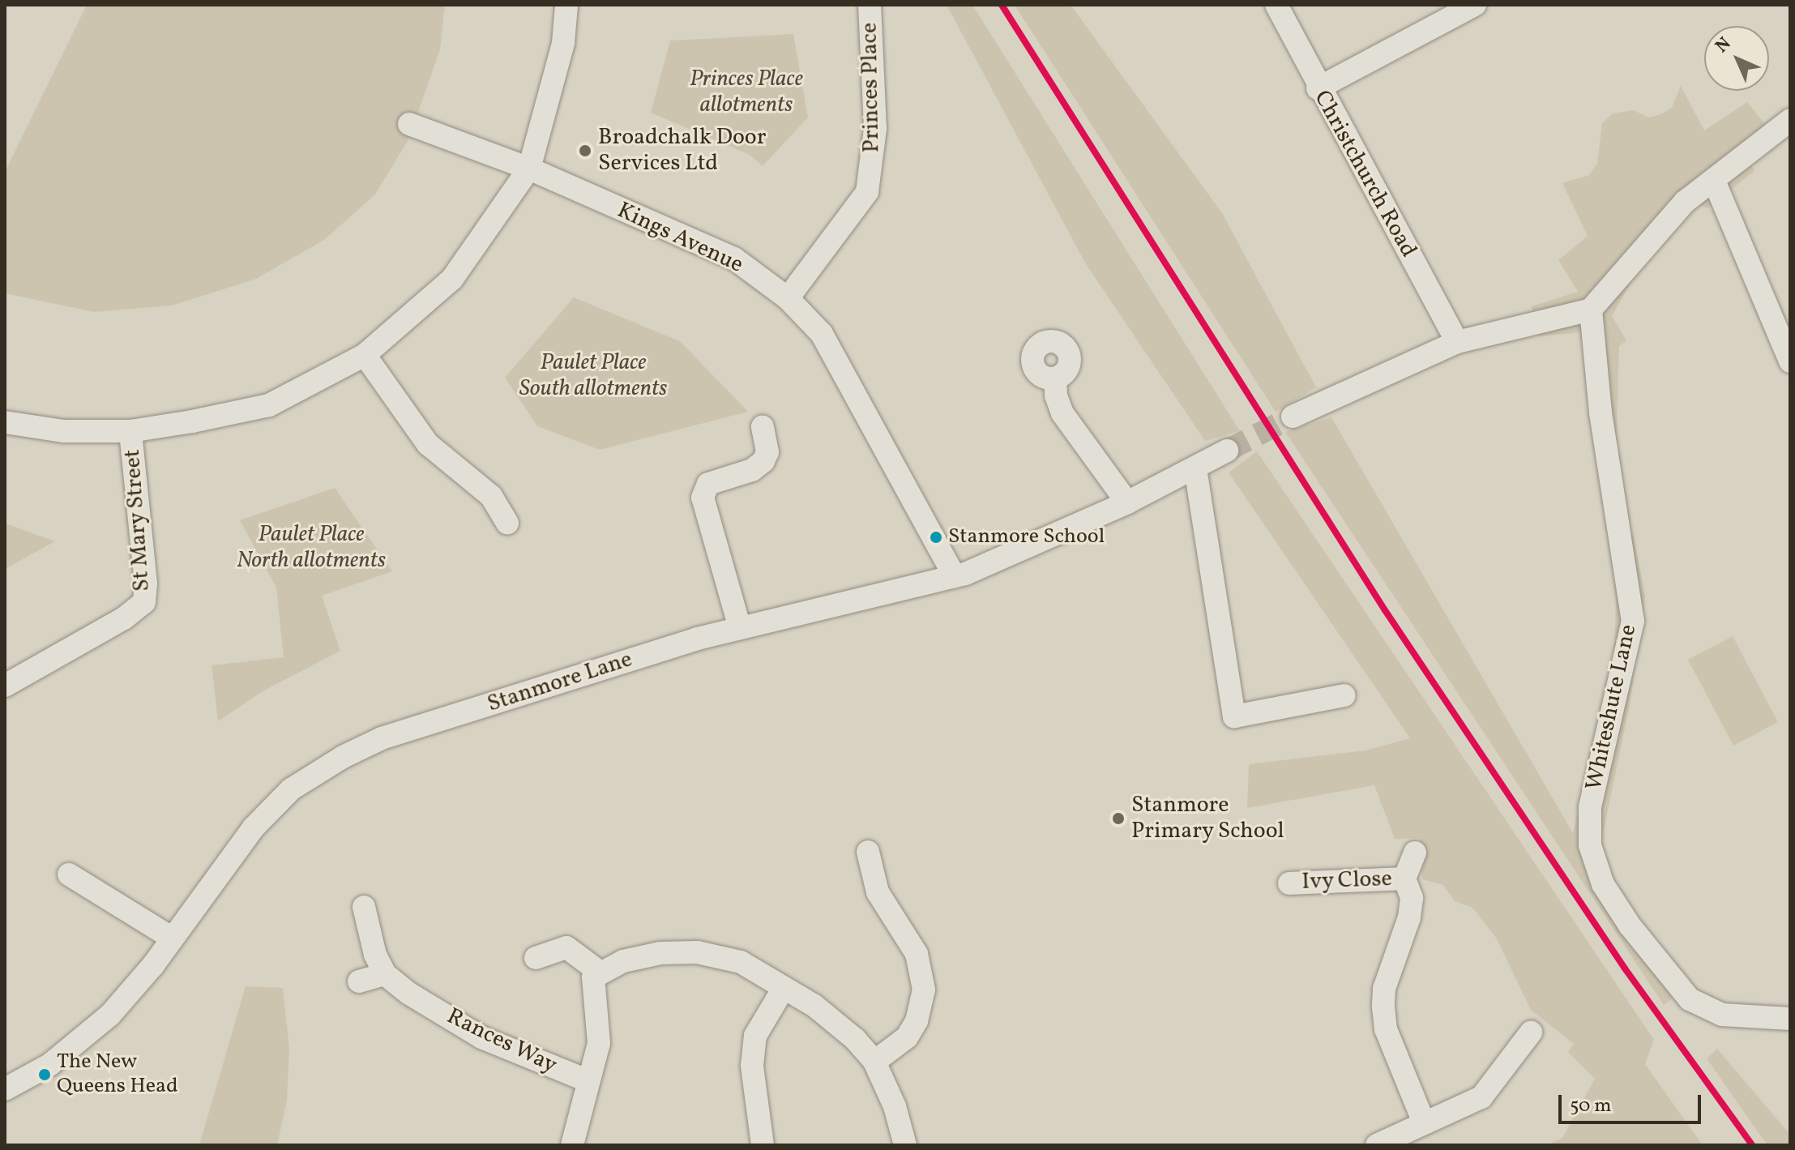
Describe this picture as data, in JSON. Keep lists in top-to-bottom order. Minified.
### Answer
{"streets":{"street":["Princes Place","Christchurch Road","Kings Avenue","St Mary Street","Stanmore Lane","Whiteshute Lane","Ivy Close","Rances Way"]},"crossings":[["Princes Place","Kings Avenue"],["Kings Avenue","Stanmore Lane"]],"parks":["Princes Place allotments","Paulet Place South allotments","Paulet Place North allotments"],"places":["Broadchalk Door Services Ltd","Stanmore School","Stanmore Primary School","The New Queens Head"],"scale_bar":"50 m","north":"top left"}
